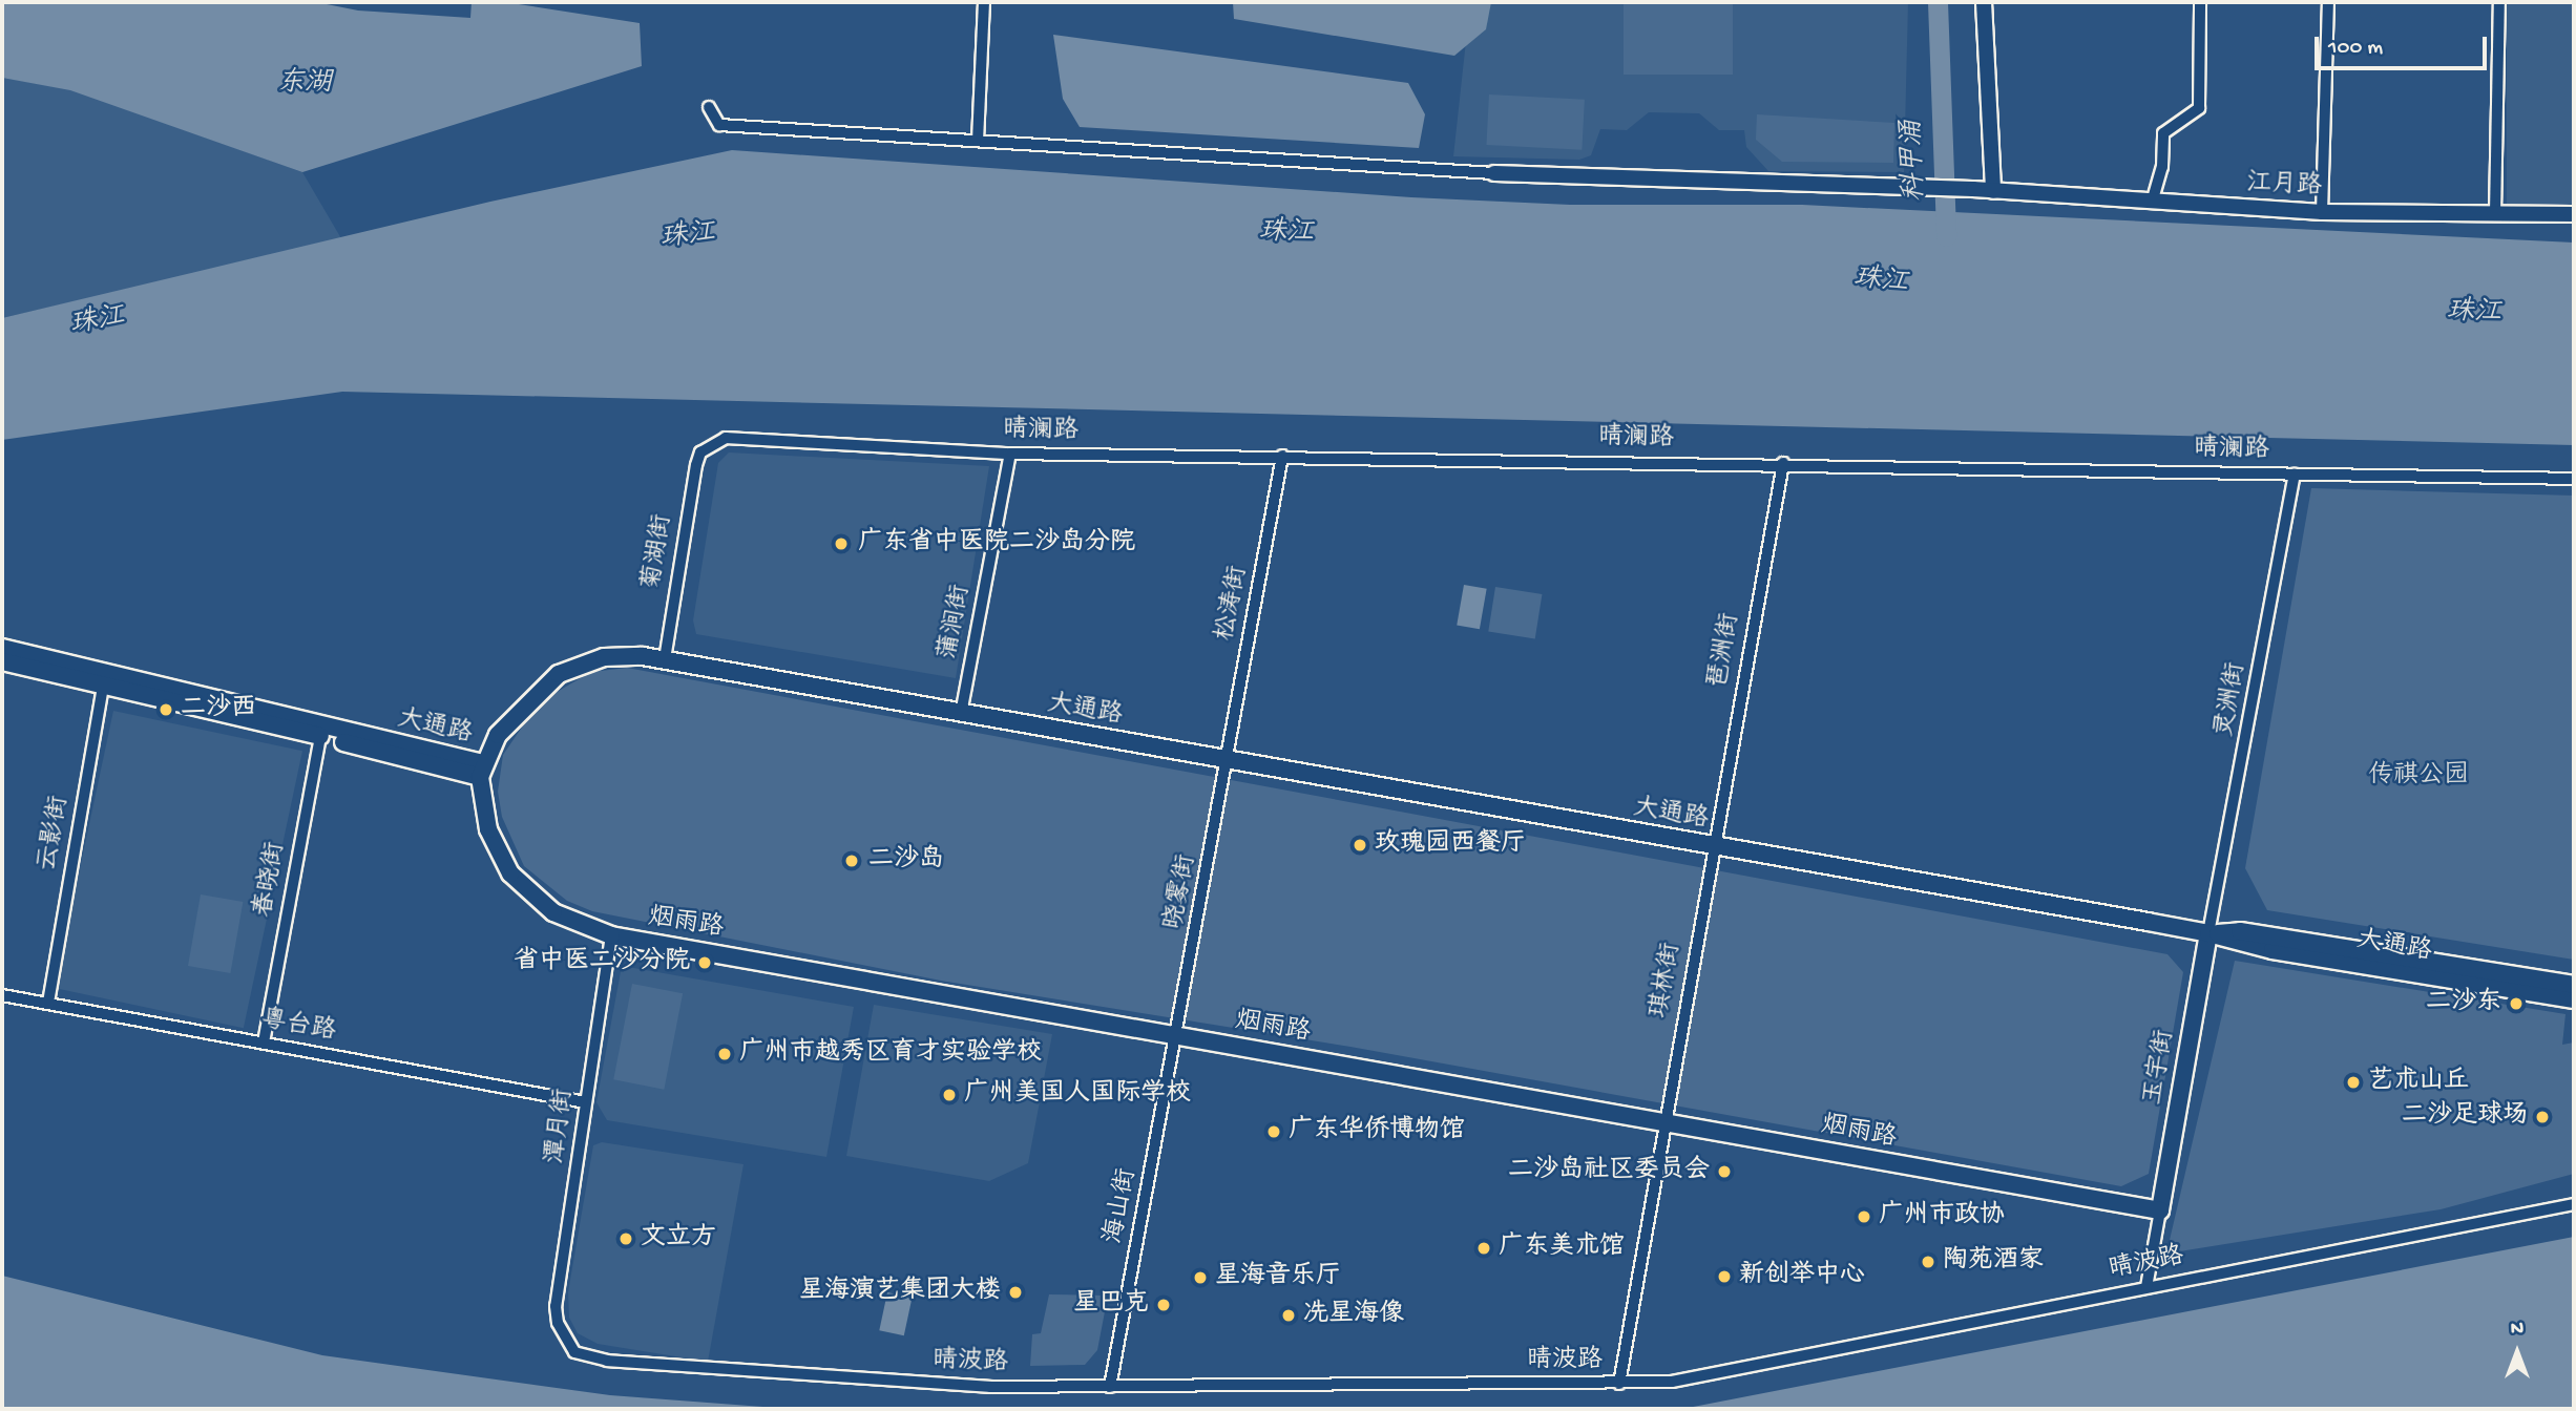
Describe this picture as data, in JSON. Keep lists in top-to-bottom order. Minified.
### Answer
{"streets":{"main road":["大通路","烟雨路","玉宇街"],"street":["江月路","晴澜路","菊湖街","松涛街","蒲涧街","琶洲街","灵洲街","云影街","春晓街","晓雾街","琪林街","粤台路","潭月街","海山街","晴波路"]},"crossings":[["晴澜路","菊湖街"],["晴澜路","松涛街"],["晴澜路","蒲涧街"],["晴澜路","琶洲街"],["晴澜路","灵洲街"],["菊湖街","大通路"],["松涛街","大通路"],["松涛街","晓雾街"],["蒲涧街","大通路"],["琶洲街","大通路"],["琶洲街","琪林街"],["灵洲街","大通路"],["灵洲街","玉宇街"],["大通路","云影街"],["大通路","春晓街"],["大通路","晓雾街"],["大通路","烟雨路"],["大通路","琪林街"],["大通路","玉宇街"],["云影街","粤台路"],["春晓街","粤台路"],["晓雾街","烟雨路"],["晓雾街","海山街"],["烟雨路","琪林街"],["烟雨路","玉宇街"],["烟雨路","潭月街"],["烟雨路","海山街"],["琪林街","晴波路"],["粤台路","潭月街"],["潭月街","晴波路"],["海山街","晴波路"]],"water":["东湖","科甲涌","珠江"],"parks":["传祺公园"],"places":["广东省中医院二沙岛分院","二沙西","玫瑰园西餐厅","二沙岛","省中医二沙分院","二沙东","广州市越秀区育才实验学校","艺术山丘","广州美国人国际学校","二沙足球场","广东华侨博物馆","二沙岛社区委员会","广州市政协","文立方","广东美术馆","陶苑酒家","新创举中心","星海音乐厅","星海演艺集团大楼","星巴克","冼星海像"],"scale_bar":"100 m","north":"top"}
